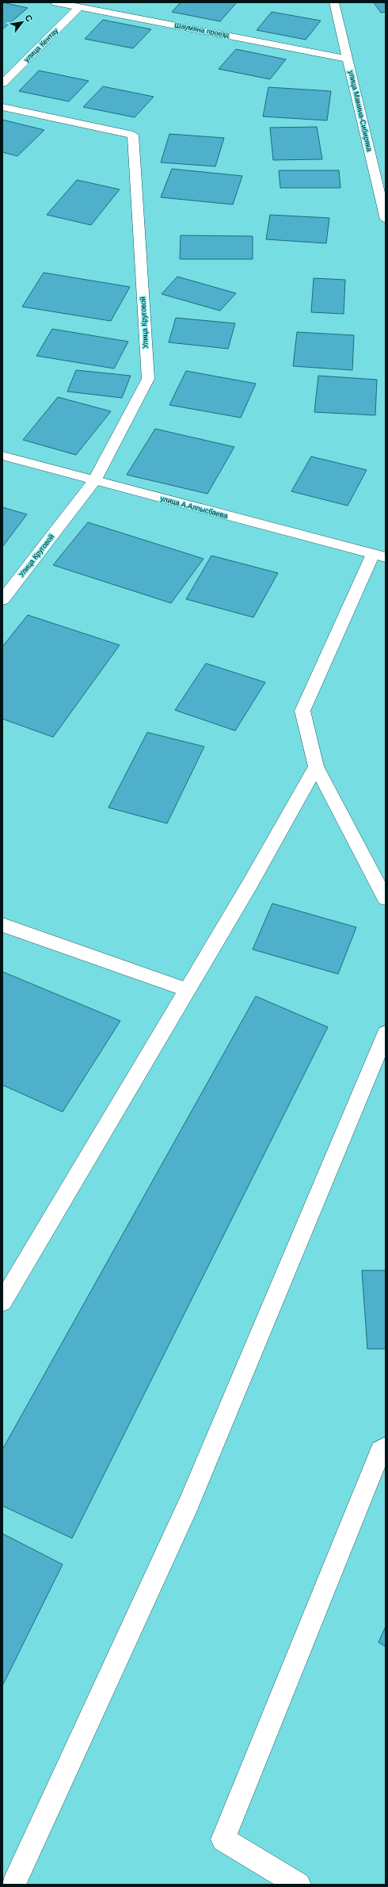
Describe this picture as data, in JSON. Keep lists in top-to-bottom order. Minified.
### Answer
{"streets":{"street":["Шаумяна проезд","улица Кентау","улица Мамина-Сибиряка","Улица Круговой","улица А.Алпысбаева"]},"crossings":[["Шаумяна проезд","улица Кентау"],["Шаумяна проезд","улица Мамина-Сибиряка"],["Улица Круговой","улица А.Алпысбаева"]],"north":"top right"}
